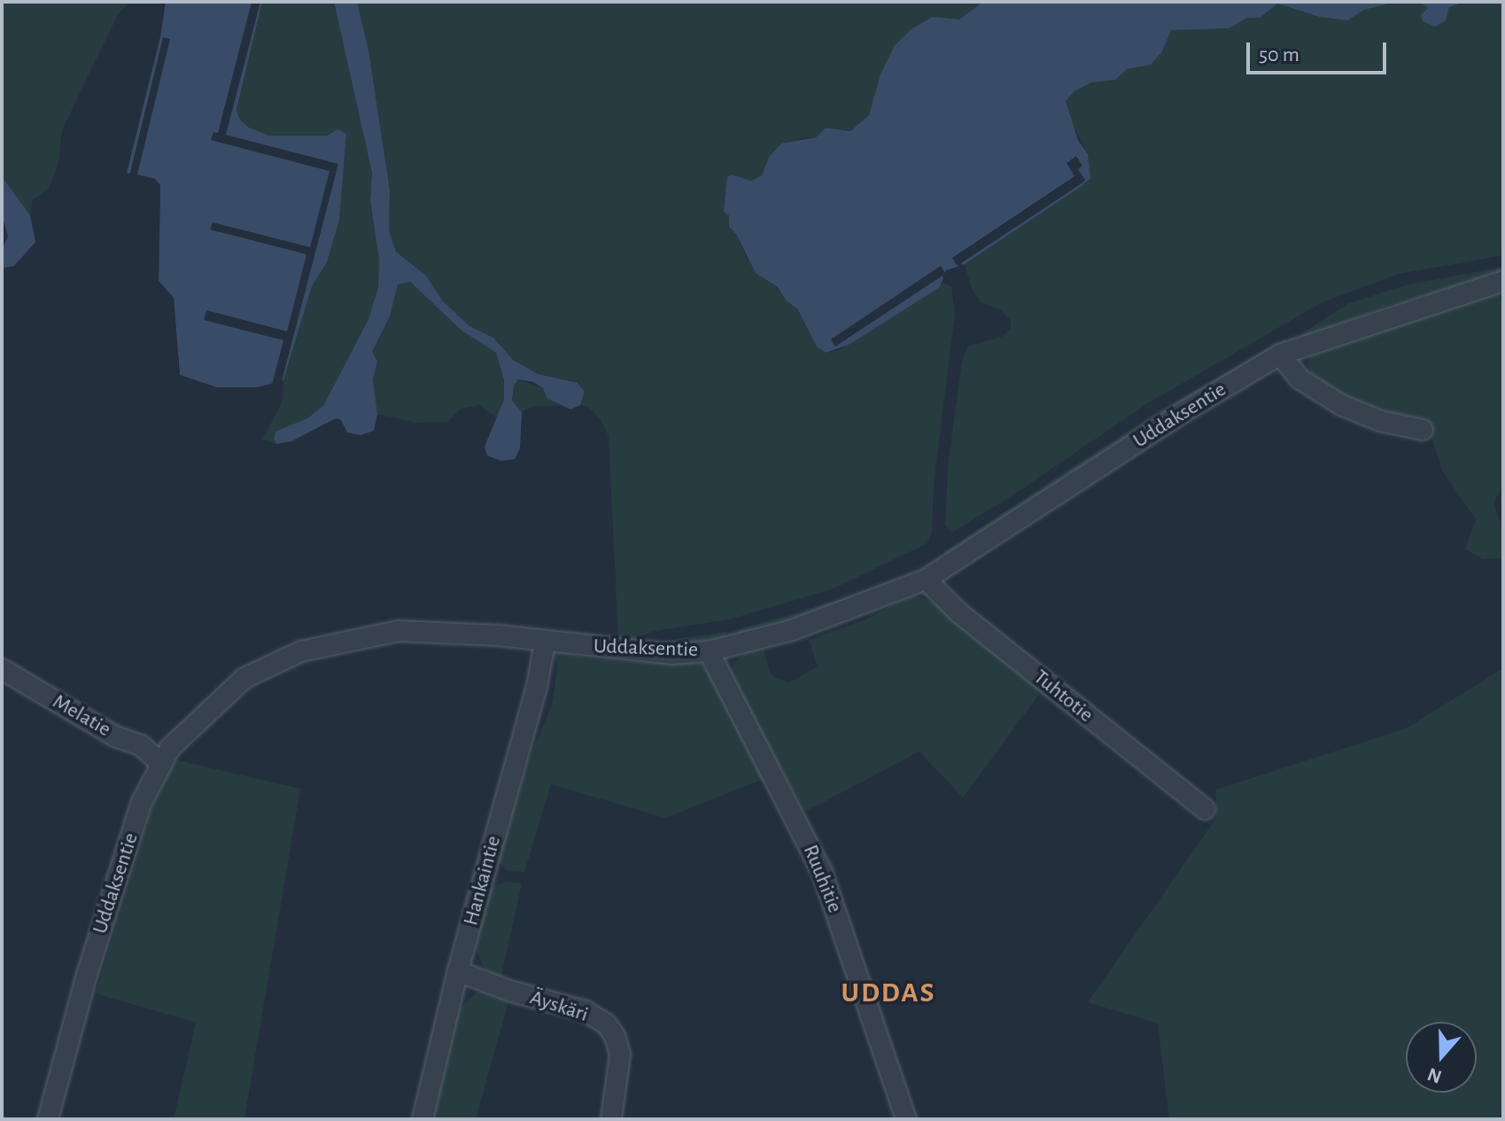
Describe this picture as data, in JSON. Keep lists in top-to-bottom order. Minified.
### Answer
{"streets":{"street":["Uddaksentie","Tuhtotie","Melatie","Ruuhitie","Hankaintie","Äyskäri"]},"crossings":[["Uddaksentie","Tuhtotie"],["Uddaksentie","Melatie"],["Uddaksentie","Ruuhitie"],["Uddaksentie","Hankaintie"],["Hankaintie","Äyskäri"]],"districts":["UDDAS"],"scale_bar":"50 m","north":"bottom"}
